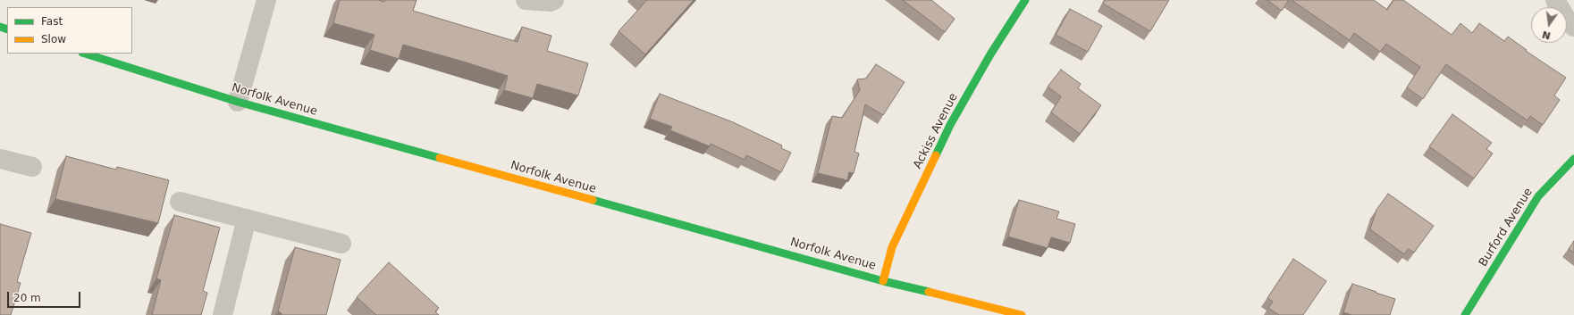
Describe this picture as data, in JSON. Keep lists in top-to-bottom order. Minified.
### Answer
{"streets":{"main road":["Norfolk Avenue","Ackiss Avenue","Burford Avenue"]},"crossings":[["Norfolk Avenue","Ackiss Avenue"]],"legend":["Fast","Slow"],"scale_bar":"20 m","north":"bottom"}
